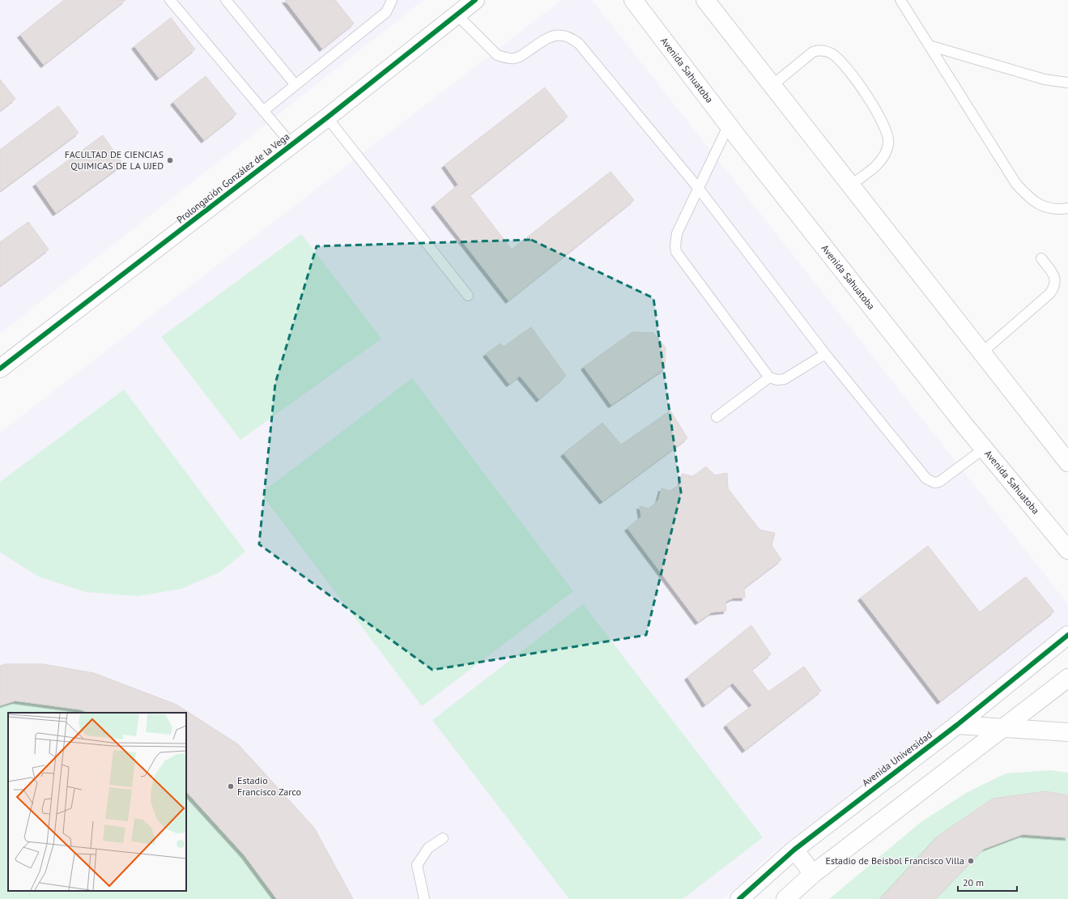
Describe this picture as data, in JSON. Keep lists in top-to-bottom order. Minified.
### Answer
{"streets":{"street":["Avenida Sahuatoba","Prolongación González de la Vega","Avenida Universidad"]},"places":["FACULTAD DE CIENCIAS QUIMICAS DE LA UJED","Estadio Francisco Zarco","Estadio de Beisbol Francisco Villa"],"scale_bar":"20 m"}
